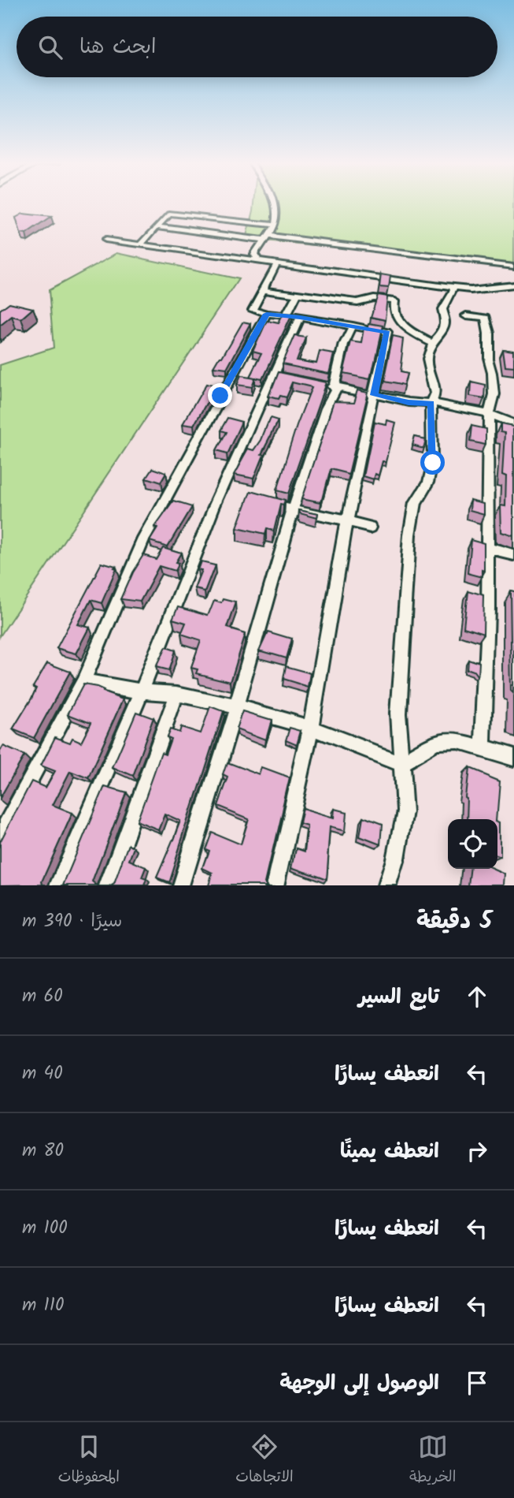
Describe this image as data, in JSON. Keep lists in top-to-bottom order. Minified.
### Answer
{"page":{"search":"ابحث هنا","heading":["5 دقيقة","سيرًا · 390 m"],"list":[["تابع السير","60 m"],["انعطف يسارًا","40 m"],["انعطف يمينًا","80 m"],["انعطف يسارًا","100 m"],["انعطف يسارًا","110 m"],"الوصول إلى الوجهة"],"nav":["الخريطة","الاتجاهات","المحفوظات"]}}
